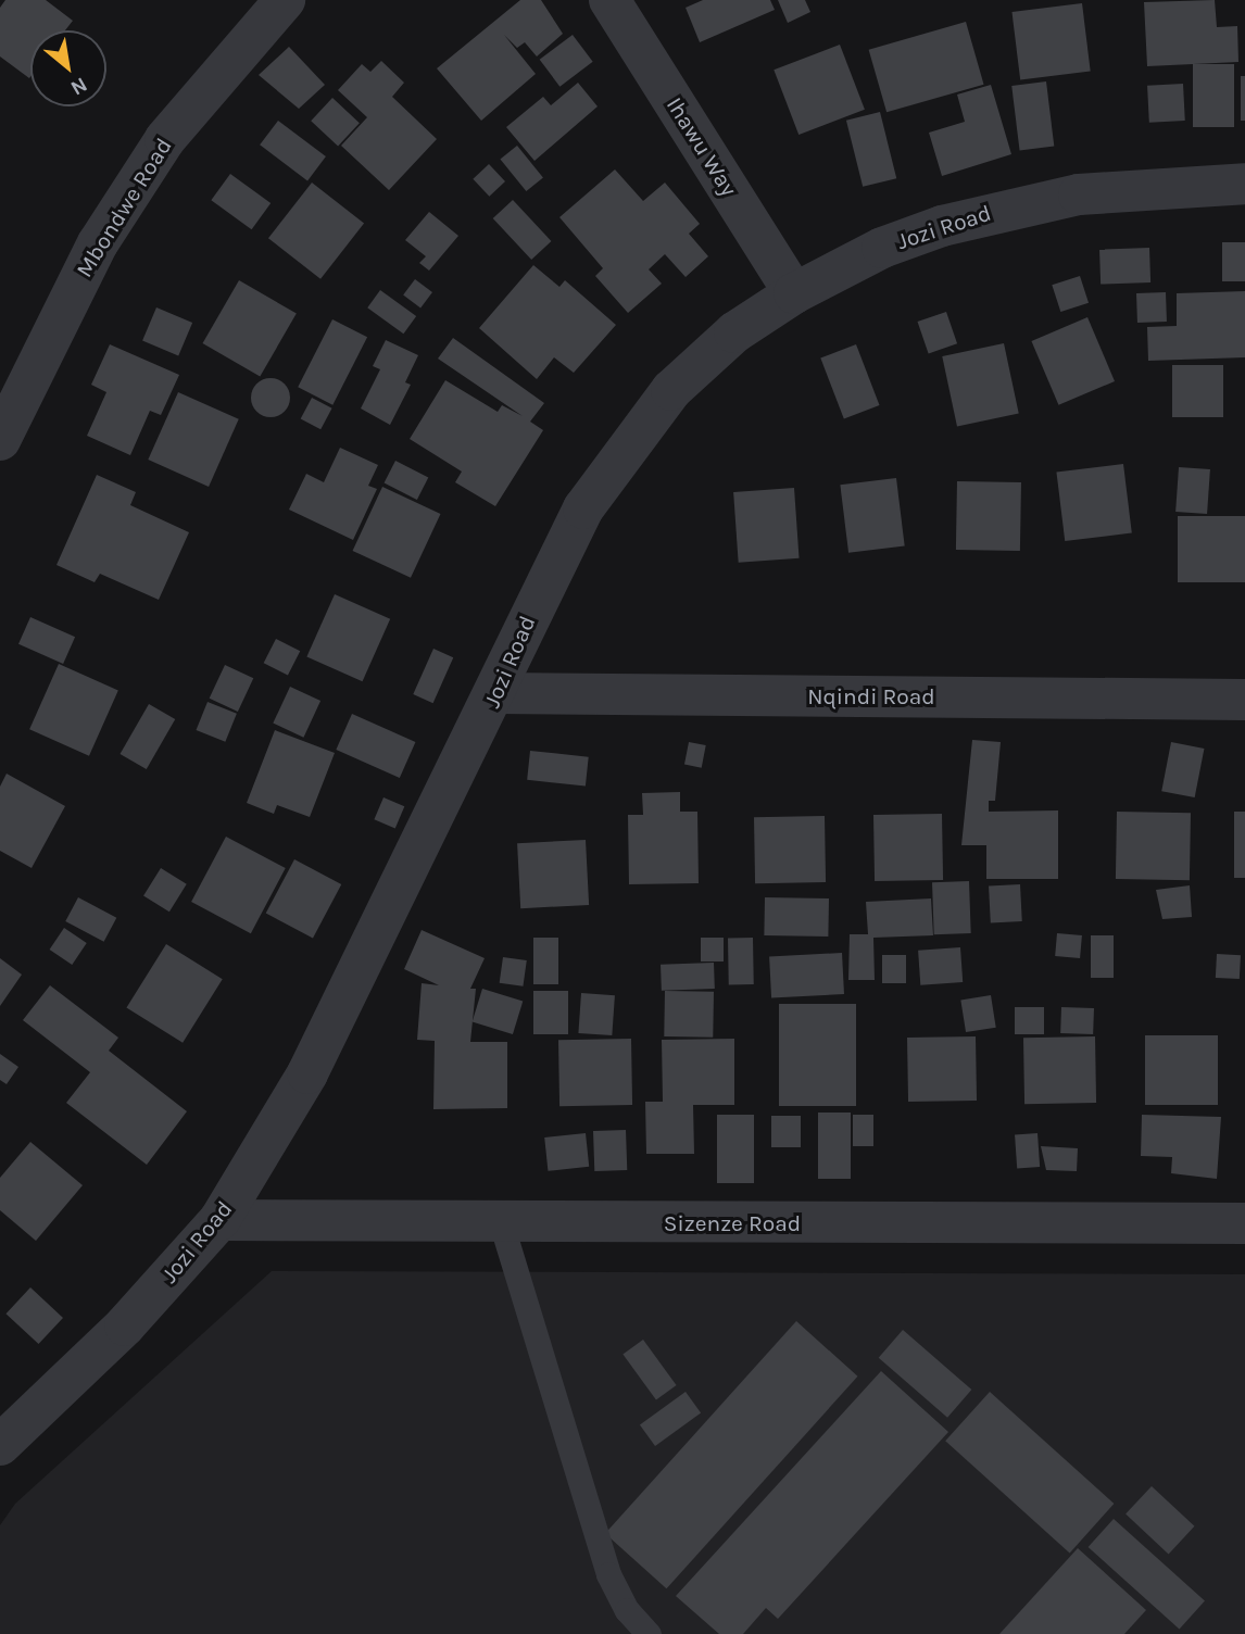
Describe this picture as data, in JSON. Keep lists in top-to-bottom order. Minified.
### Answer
{"streets":{"street":["Ihawu Way","Mbondwe Road","Jozi Road","Nqindi Road","Sizenze Road"]},"crossings":[["Ihawu Way","Jozi Road"],["Jozi Road","Nqindi Road"],["Jozi Road","Sizenze Road"]],"north":"bottom right"}
